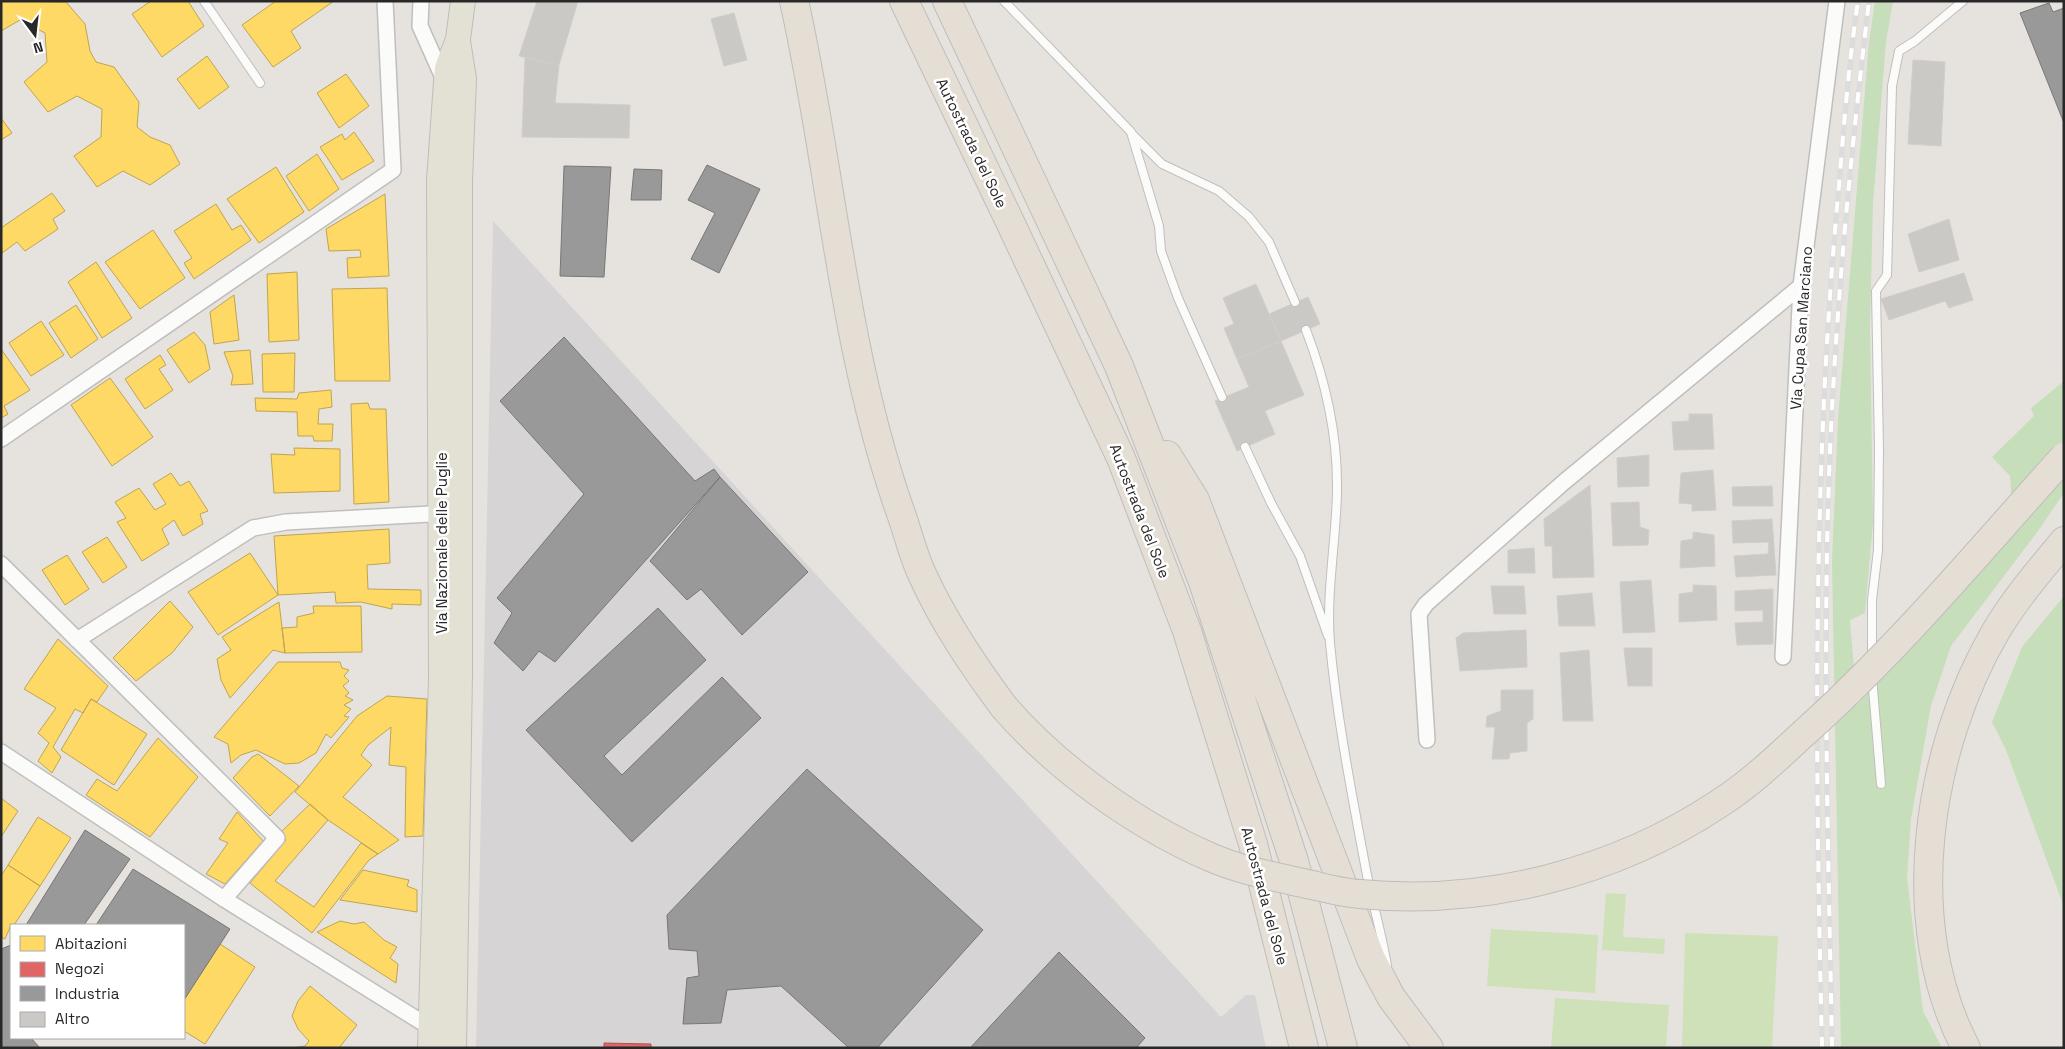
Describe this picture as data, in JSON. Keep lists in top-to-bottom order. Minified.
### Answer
{"streets":{"highway":["Autostrada del Sole"],"main road":["Via Nazionale delle Puglie"],"street":["Via Cupa San Marciano"]},"legend":["Abitazioni","Negozi","Industria","Altro"],"north":"bottom"}
